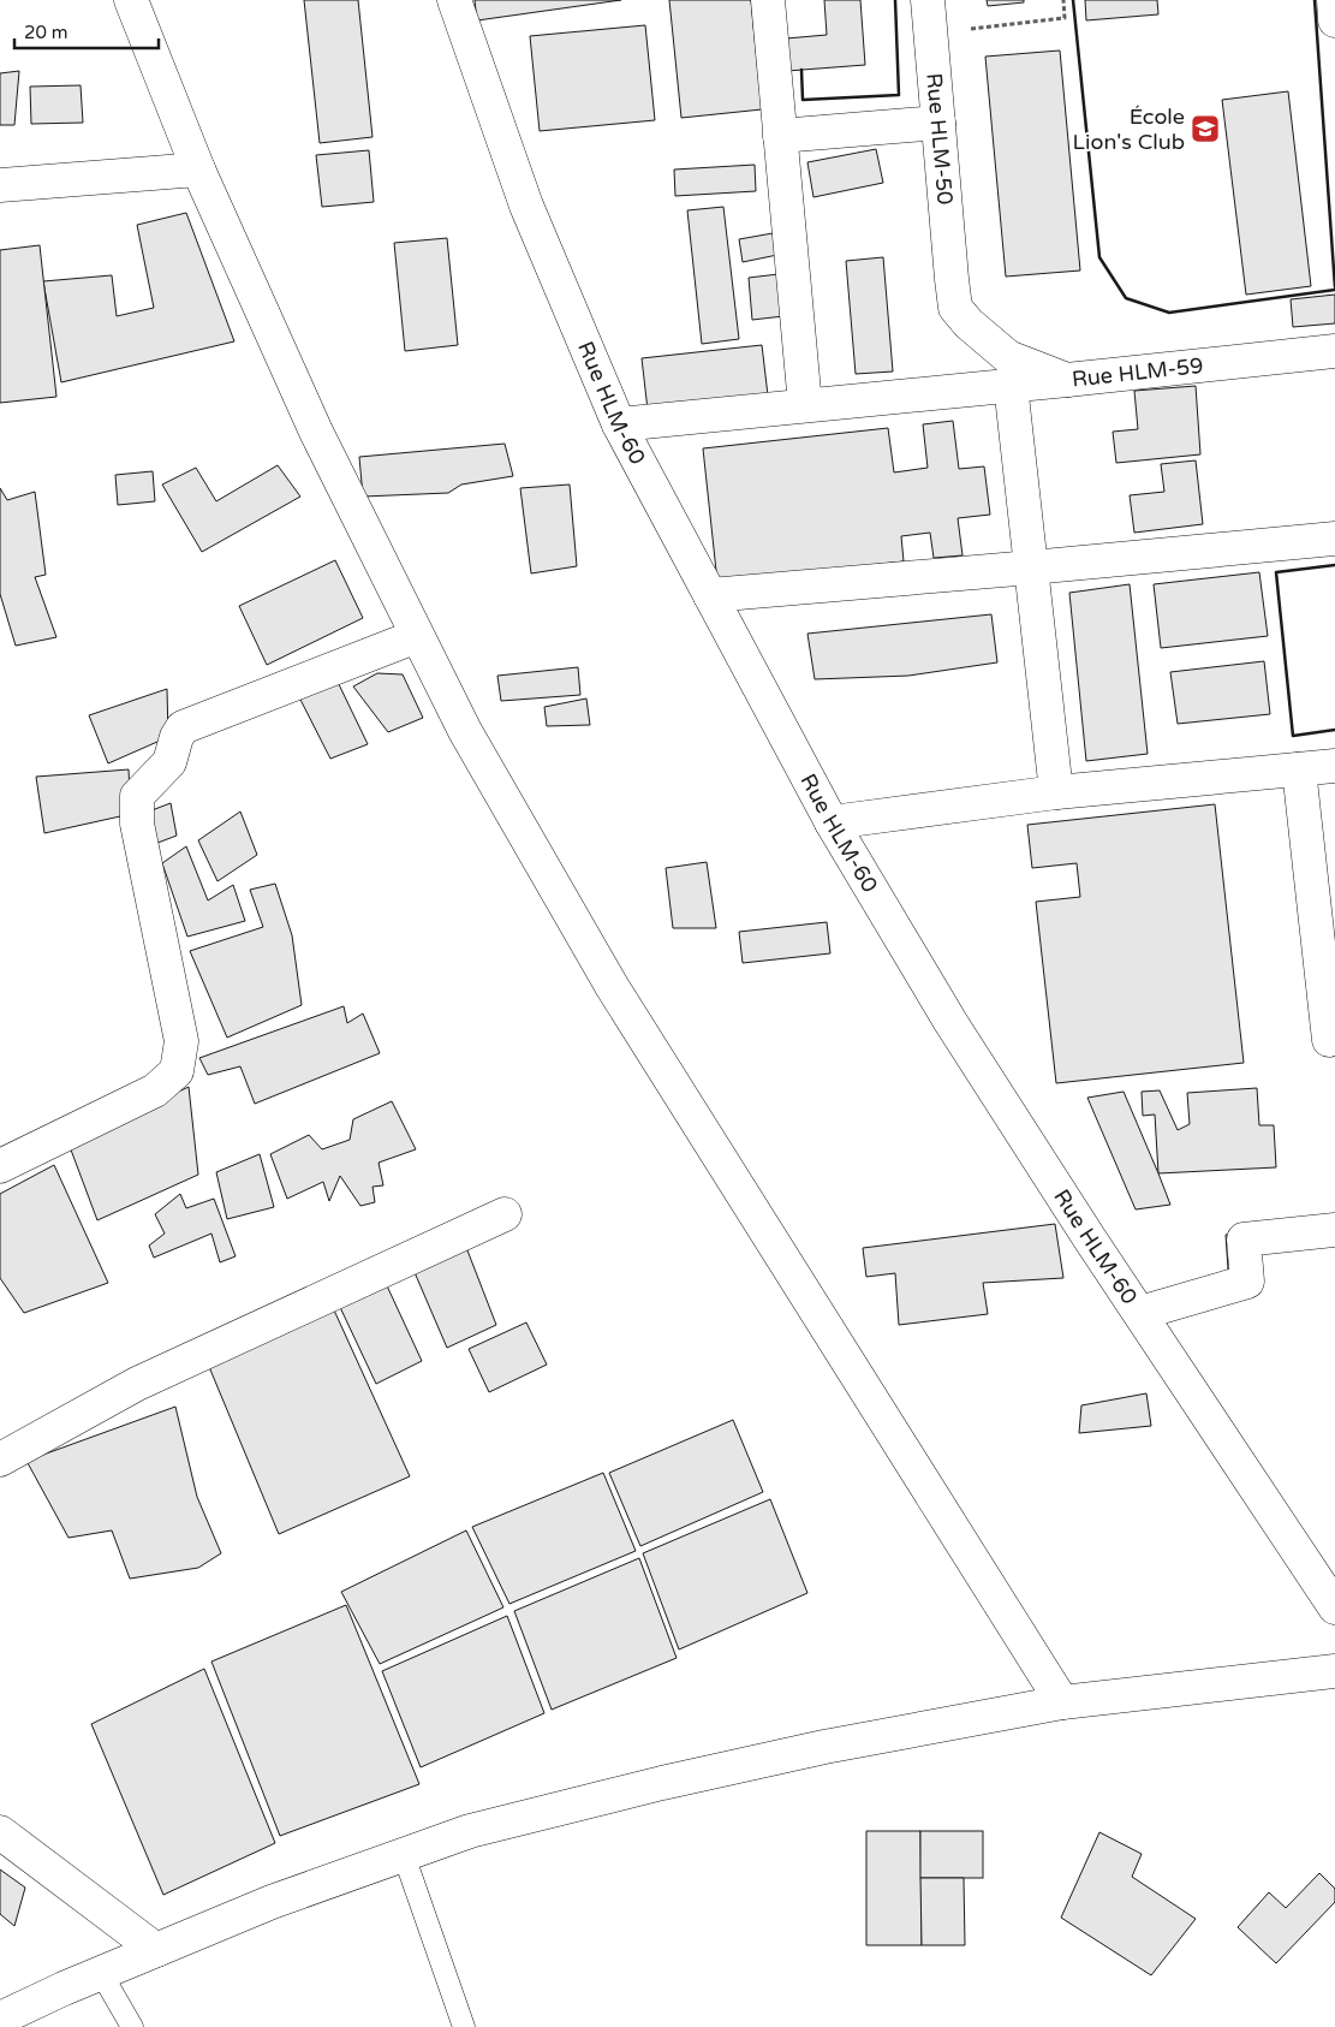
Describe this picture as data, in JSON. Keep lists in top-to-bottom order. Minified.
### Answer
{"streets":{"street":["Rue HLM-50","Rue HLM-59","Rue HLM-60"]},"crossings":[["Rue HLM-50","Rue HLM-59"]],"places":{"school or university":["École Lion's Club"]},"scale_bar":"20 m"}
